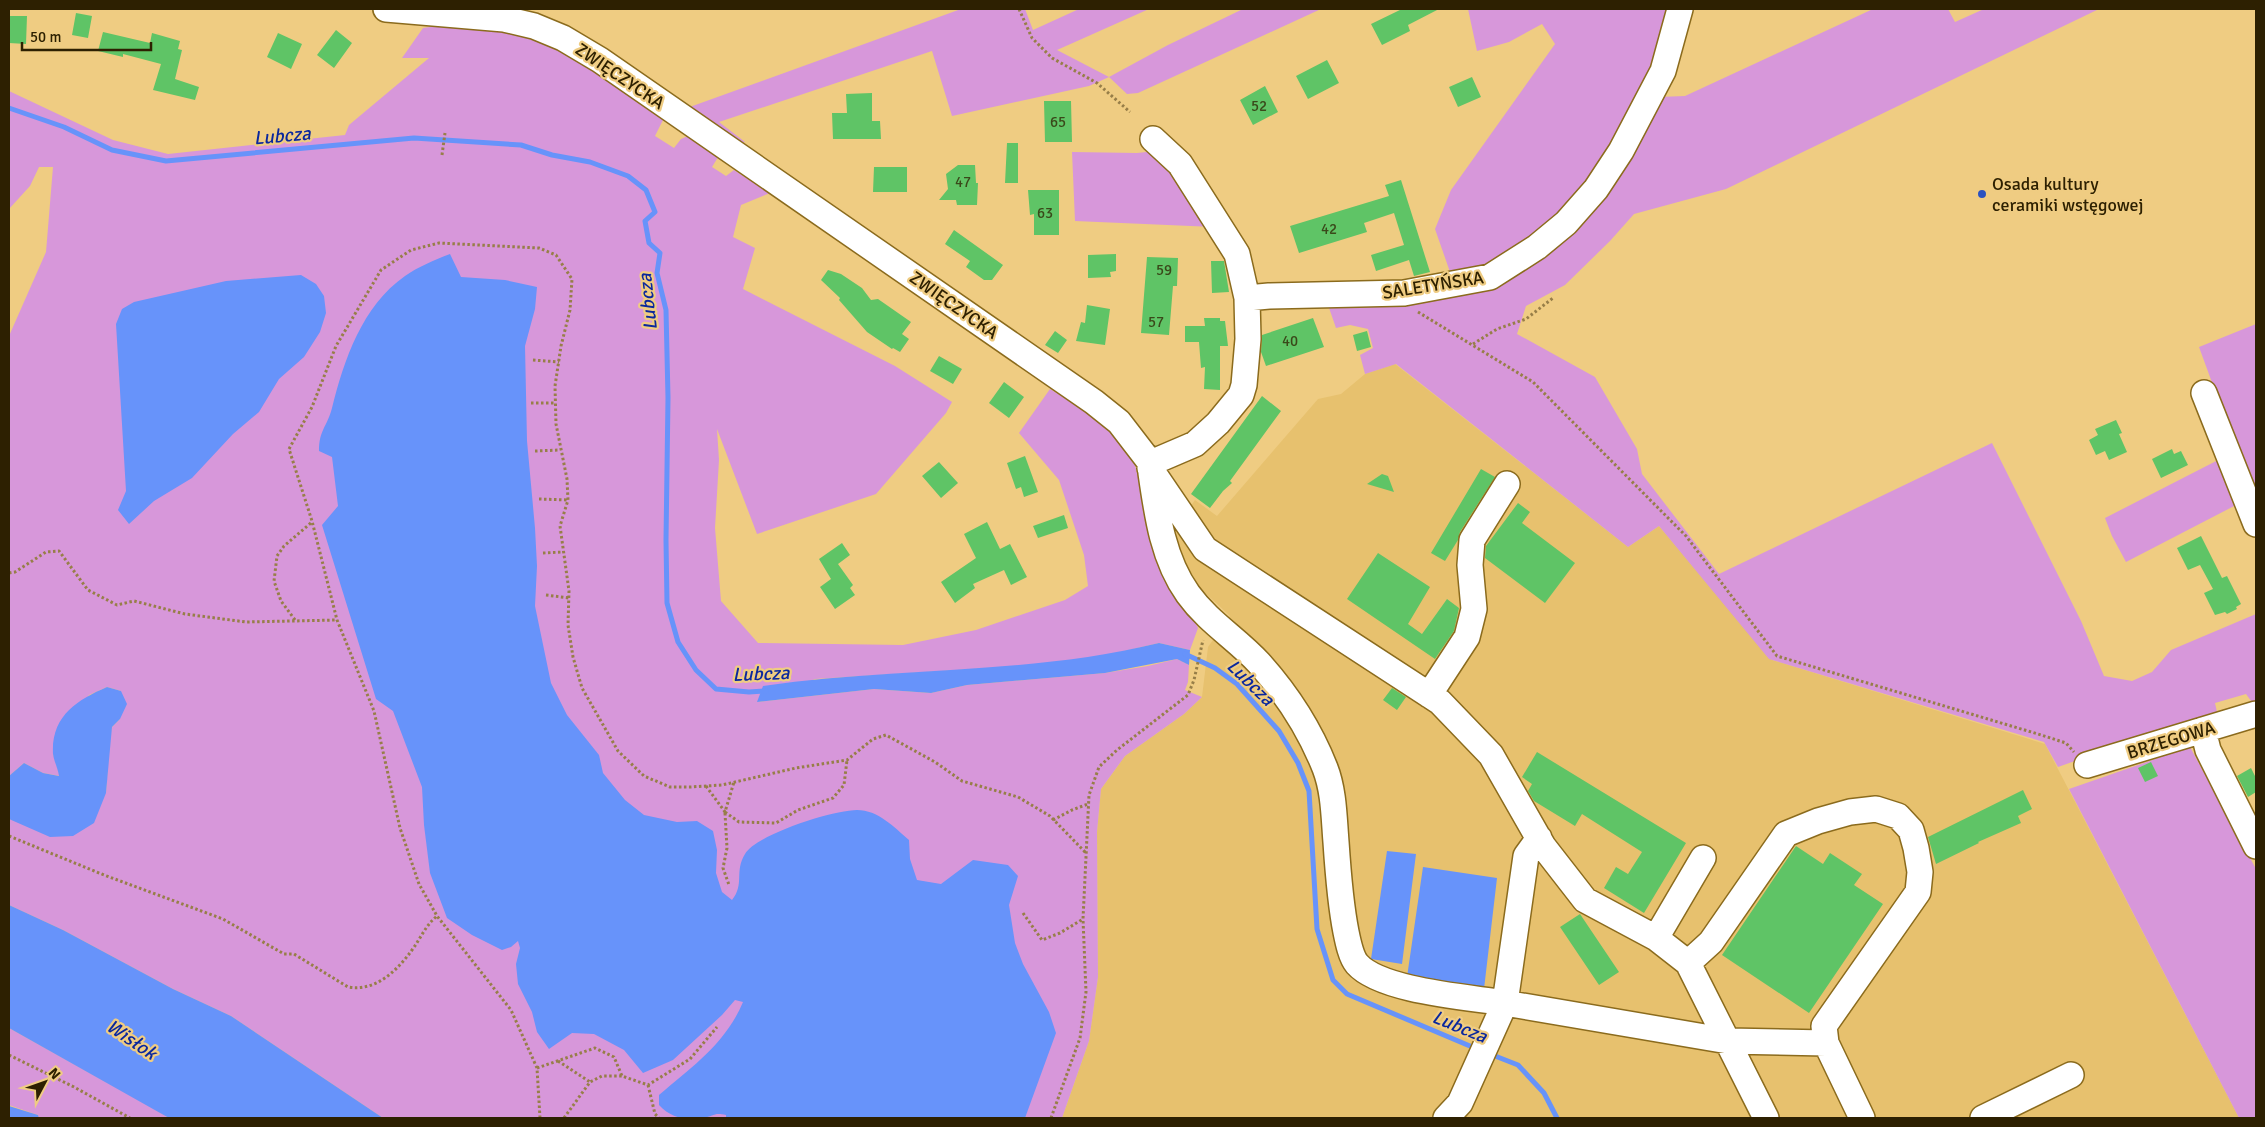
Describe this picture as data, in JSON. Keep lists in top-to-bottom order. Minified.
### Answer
{"streets":{"street":["ZWIĘCZYCKA","SALETYŃSKA","BRZEGOWA"]},"water":["Lubcza","Wisłok"],"places":["Osada kultury ceramiki wstęgowej"],"house_numbers":["52","65","47","63","42","59","57","40"],"scale_bar":"50 m","north":"top right"}
